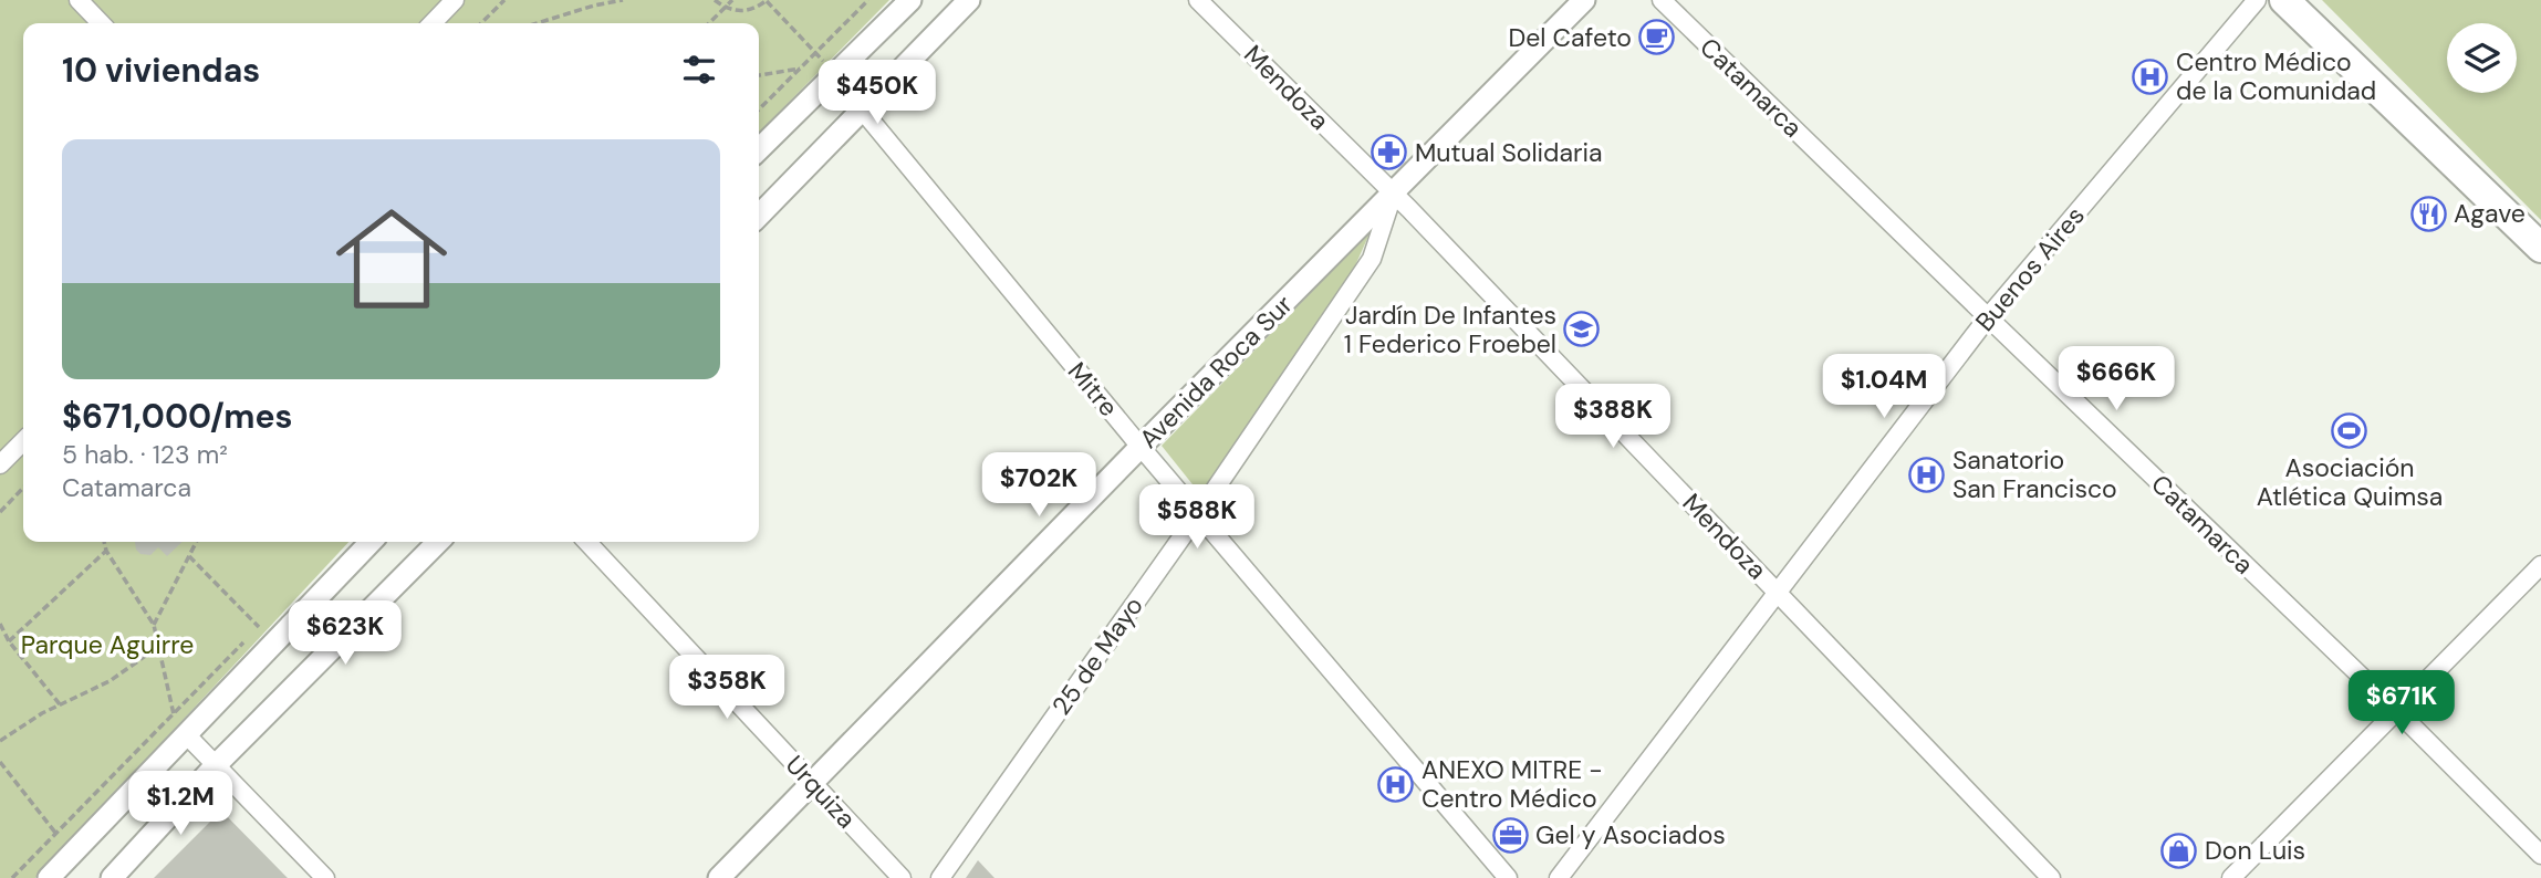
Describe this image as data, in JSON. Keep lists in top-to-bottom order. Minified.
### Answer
{"streets":{"street":["Mendoza","Catamarca","Buenos Aires","Avenida Roca Sur","Mitre","25 de Mayo","Urquiza"]},"crossings":[["Mendoza","Buenos Aires"],["Mendoza","Avenida Roca Sur"],["Mendoza","25 de Mayo"],["Catamarca","Buenos Aires"],["Avenida Roca Sur","Mitre"],["Avenida Roca Sur","25 de Mayo"],["Avenida Roca Sur","Urquiza"],["Mitre","25 de Mayo"]],"parks":["Parque Aguirre"],"places":{"cafe":["Del Cafeto"],"hospital":["Centro Médico de la Comunidad","Sanatorio San Francisco","ANEXO MITRE - Centro Médico"],"pharmacy":["Mutual Solidaria"],"restaurant":["Agave"],"school or university":["Jardín De Infantes 1 Federico Froebel"],"sports":["Asociación Atlética Quimsa"],"office":["Gel y Asociados"],"shop":["Don Luis"]},"page":{"heading":"10 viviendas","price":["$450K","$666K","$1.04M","$388K","$702K","$588K","$623K","$358K","$671K","$1.2M"],"list":[{"name":"$671,000/mes","note":"5 hab. · 123 m² · Catamarca"}]}}
